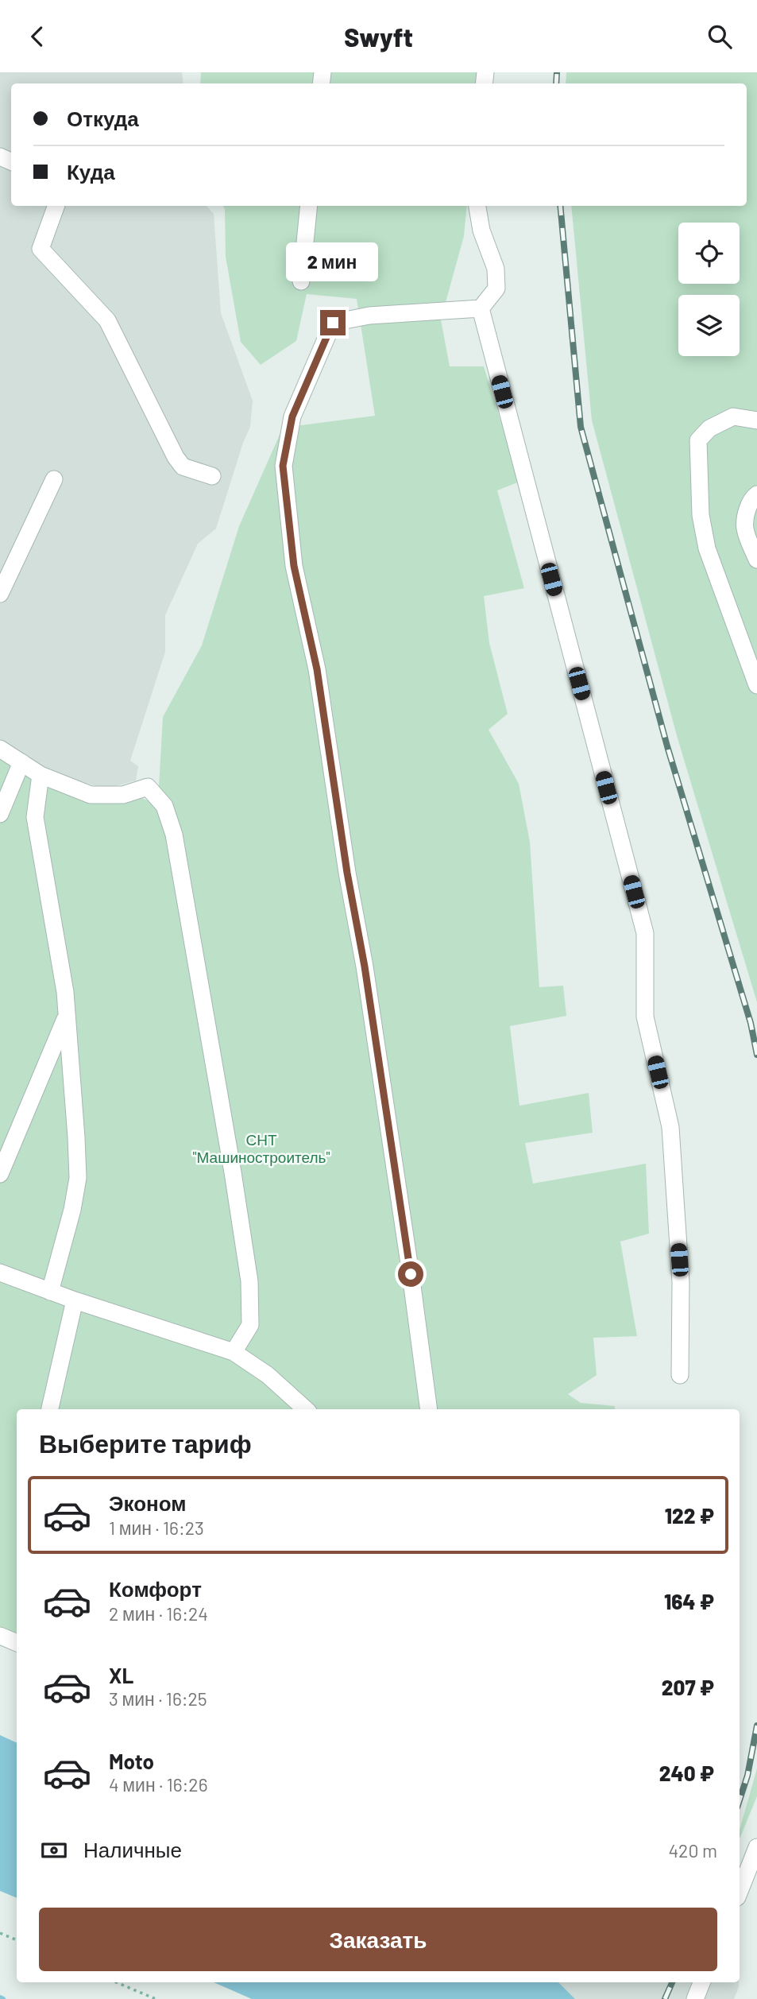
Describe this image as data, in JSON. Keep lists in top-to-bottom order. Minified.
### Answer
{"parks":["СНТ \"Машиностроитель\""],"page":{"header":"Swyft","banner":["Откуда","Куда"],"bubble":"2 мин","heading":"Выберите тариф","list":[{"name":"Эконом","note":"1 мин · 16:23","value":"122 ₽"},{"name":"Комфорт","note":"2 мин · 16:24","value":"164 ₽"},{"name":"XL","note":"3 мин · 16:25","value":"207 ₽"},{"name":"Moto","note":"4 мин · 16:26","value":"240 ₽"}],"pay":["Наличные","420 m"],"buttons":"Заказать"}}
